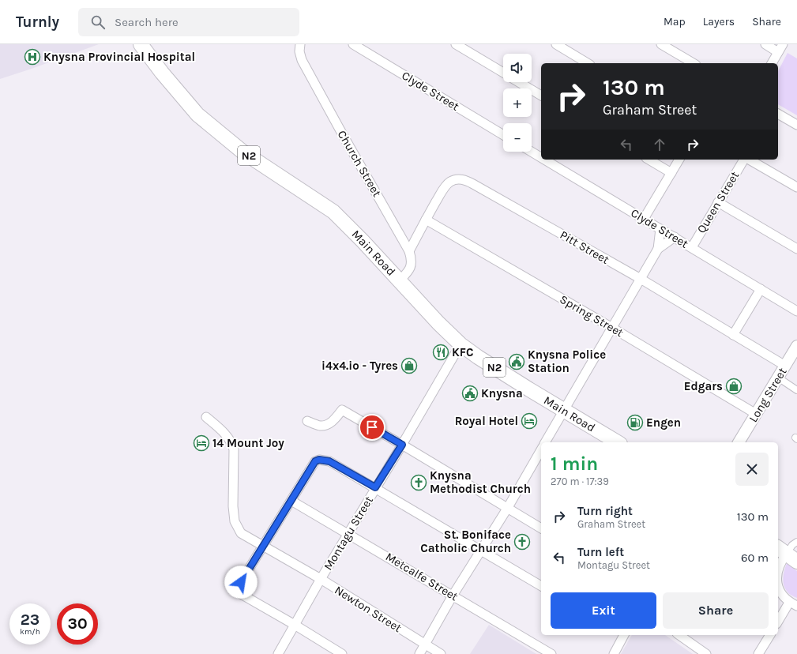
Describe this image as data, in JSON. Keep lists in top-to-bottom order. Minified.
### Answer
{"streets":{"highway":["N2","Main Road"],"street":["Clyde Street","Church Street","Queen Street","Pitt Street","Spring Street","Long Street","Montagu Street","Metcalfe Street","Newton Street"]},"crossings":[["Clyde Street","Queen Street"],["Church Street","Pitt Street"],["Church Street","Main Road"],["Pitt Street","Spring Street"],["Pitt Street","Long Street"],["Main Road","Montagu Street"],["Spring Street","Long Street"],["Montagu Street","Metcalfe Street"],["Montagu Street","Newton Street"]],"places":{"hospital":["Knysna Provincial Hospital"],"restaurant":["KFC"],"public building":["Knysna Police Station","Knysna"],"shop":["i4x4.io - Tyres","Edgars"],"hotel":["Royal Hotel","14 Mount Joy"],"fuel station":["Engen"],"church":["Knysna Methodist Church","St. Boniface Catholic Church"]},"page":{"header":"Turnly","search":"Search here","nav":["Map","Layers","Share"],"map_buttons":["+","−"],"turn":["130 m","Graham Street"],"heading":["1 min","270 m · 17:39"],"list":[{"name":"Turn right","note":"Graham Street","value":"130 m"},{"name":"Turn left","note":"Montagu Street","value":"60 m"}],"buttons":["Exit","Share"],"speed":"23 km/h","limit":"30"}}
